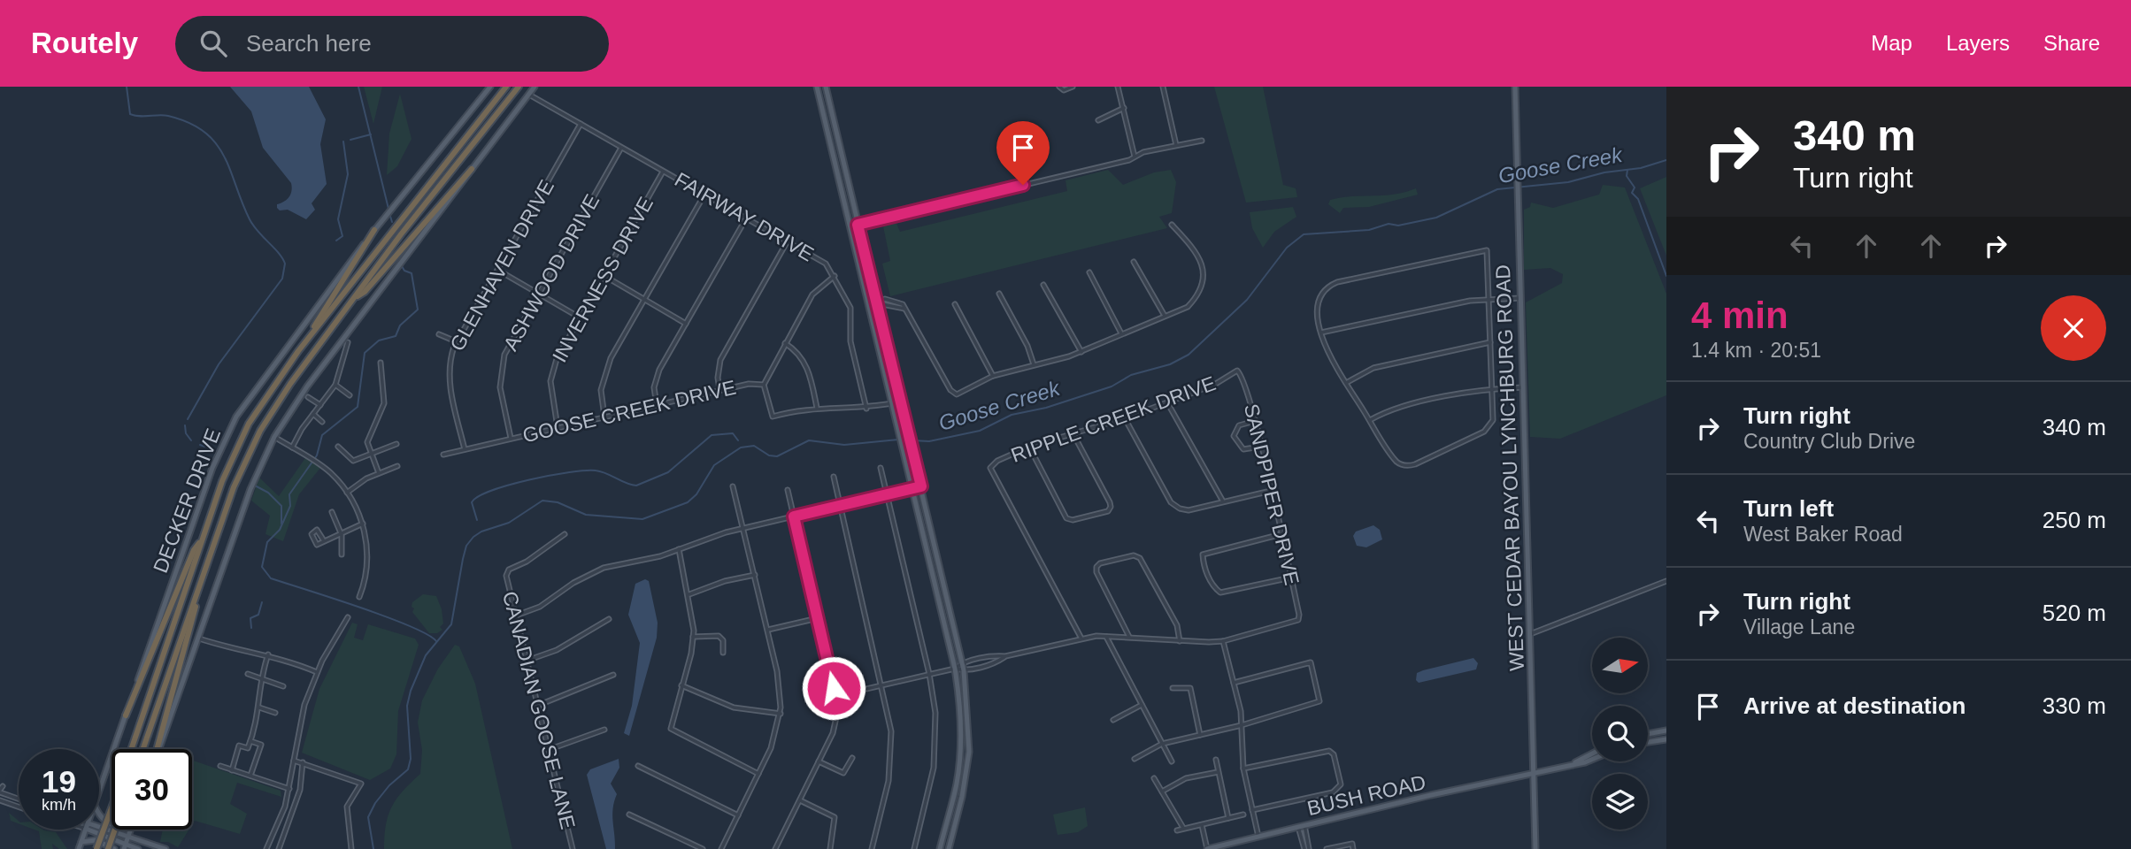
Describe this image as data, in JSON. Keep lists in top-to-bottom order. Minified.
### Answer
{"streets":{"highway":["DECKER DRIVE"],"main road":["WEST CEDAR BAYOU LYNCHBURG ROAD","BUSH ROAD"],"street":["FAIRWAY DRIVE","GLENHAVEN DRIVE","ASHWOOD DRIVE","INVERNESS DRIVE","GOOSE CREEK DRIVE","RIPPLE CREEK DRIVE","SANDPIPER DRIVE","CANADIAN GOOSE LANE"]},"crossings":[["FAIRWAY DRIVE","GLENHAVEN DRIVE"],["FAIRWAY DRIVE","ASHWOOD DRIVE"],["FAIRWAY DRIVE","INVERNESS DRIVE"],["FAIRWAY DRIVE","GOOSE CREEK DRIVE"],["GLENHAVEN DRIVE","GOOSE CREEK DRIVE"],["ASHWOOD DRIVE","GOOSE CREEK DRIVE"],["INVERNESS DRIVE","GOOSE CREEK DRIVE"],["RIPPLE CREEK DRIVE","SANDPIPER DRIVE"],["WEST CEDAR BAYOU LYNCHBURG ROAD","BUSH ROAD"]],"water":["Goose Creek"],"north":"right","page":{"header":"Routely","search":"Search here","nav":["Map","Layers","Share"],"turn":["340 m","Turn right"],"heading":["4 min","1.4 km · 20:51"],"list":[{"name":"Turn right","note":"Country Club Drive","value":"340 m"},{"name":"Turn left","note":"West Baker Road","value":"250 m"},{"name":"Turn right","note":"Village Lane","value":"520 m"},{"name":"Arrive at destination","value":"330 m"}],"speed":"19 km/h","limit":"30"}}
